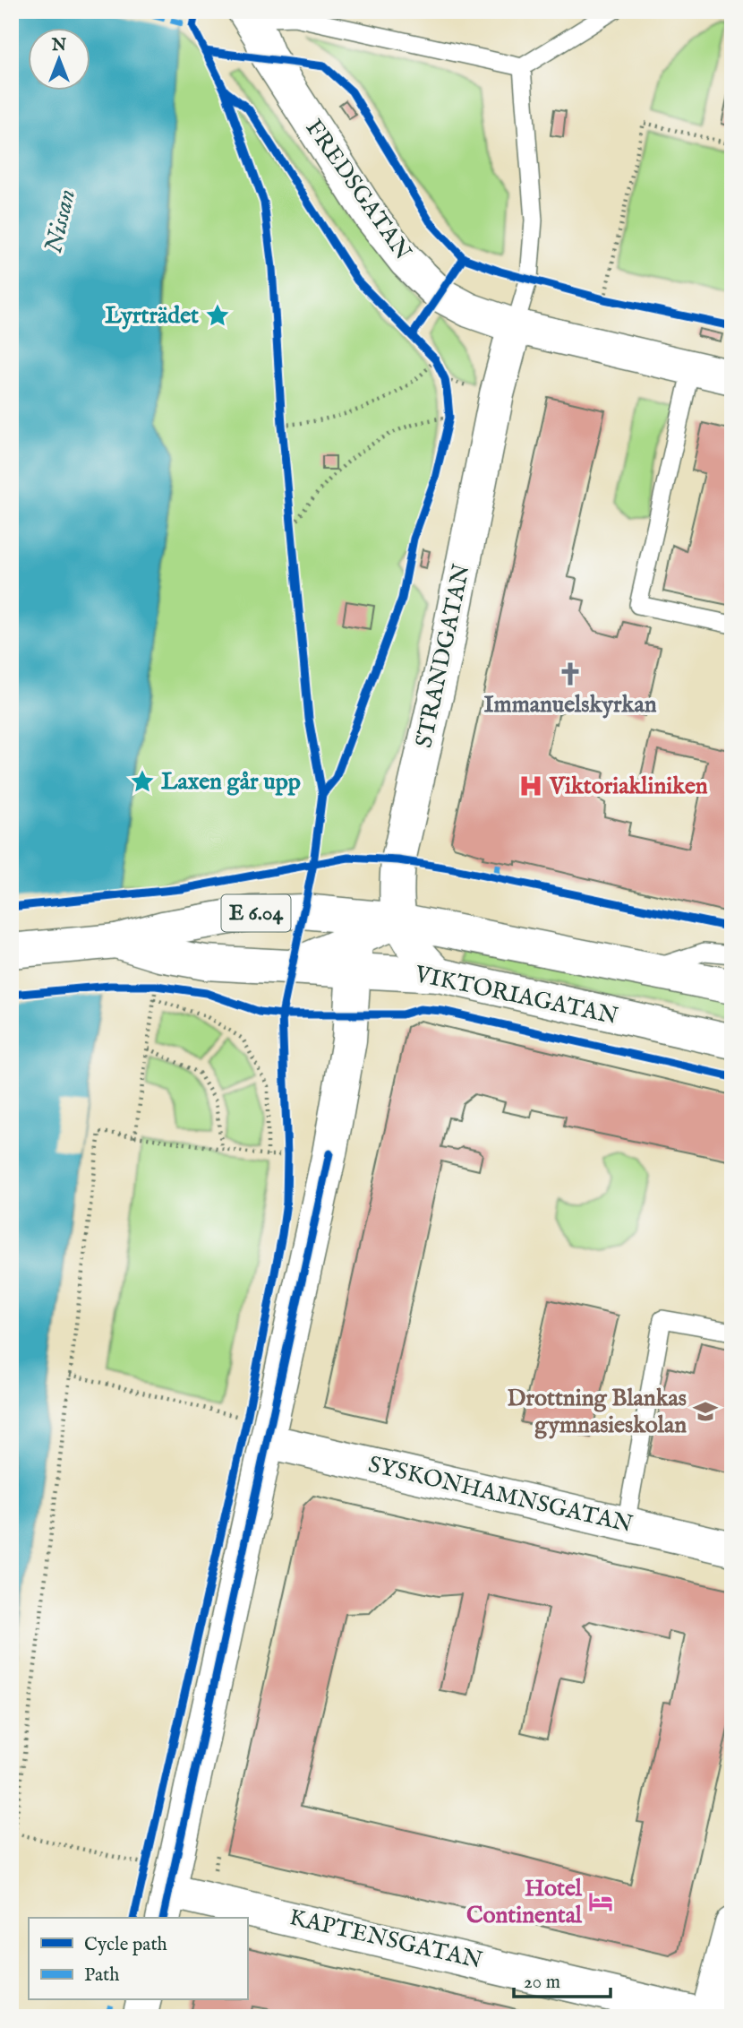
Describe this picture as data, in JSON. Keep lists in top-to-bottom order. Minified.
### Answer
{"streets":{"main road":["FREDSGATAN","STRANDGATAN","E 6.04","VIKTORIAGATAN","SYSKONHAMNSGATAN","KAPTENSGATAN"]},"crossings":[["FREDSGATAN","STRANDGATAN"],["STRANDGATAN","VIKTORIAGATAN"],["E 6.04","VIKTORIAGATAN"]],"water":["Nissan"],"places":{"place":["Lyrträdet","Laxen går upp"],"church":["Immanuelskyrkan"],"hospital":["Viktoriakliniken"],"school or university":["Drottning Blankas gymnasieskolan"],"hotel":["Hotel Continental"]},"legend":["Cycle path","Path"],"scale_bar":"20 m","north":"top"}
